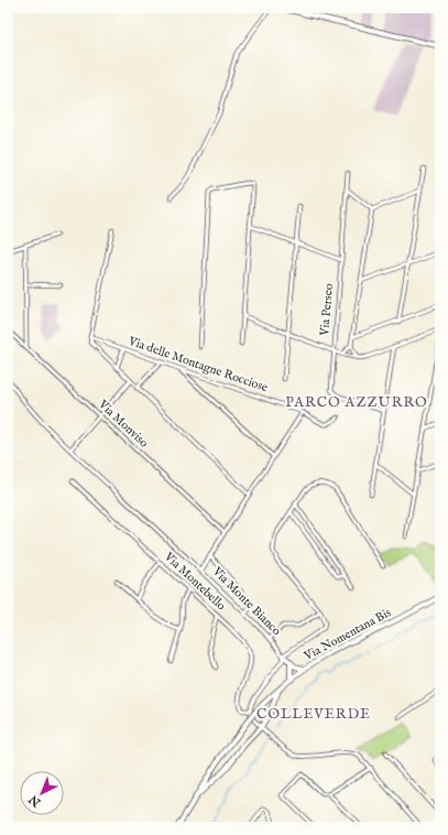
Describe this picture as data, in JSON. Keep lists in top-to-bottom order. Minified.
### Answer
{"streets":{"main road":["Via Nomentana Bis"],"street":["Via Perseo","Via delle Montagne Rocciose","Via Monviso","Via Montebello","Via Monte Bianco"]},"districts":["PARCO AZZURRO","COLLEVERDE"],"north":"bottom left"}
